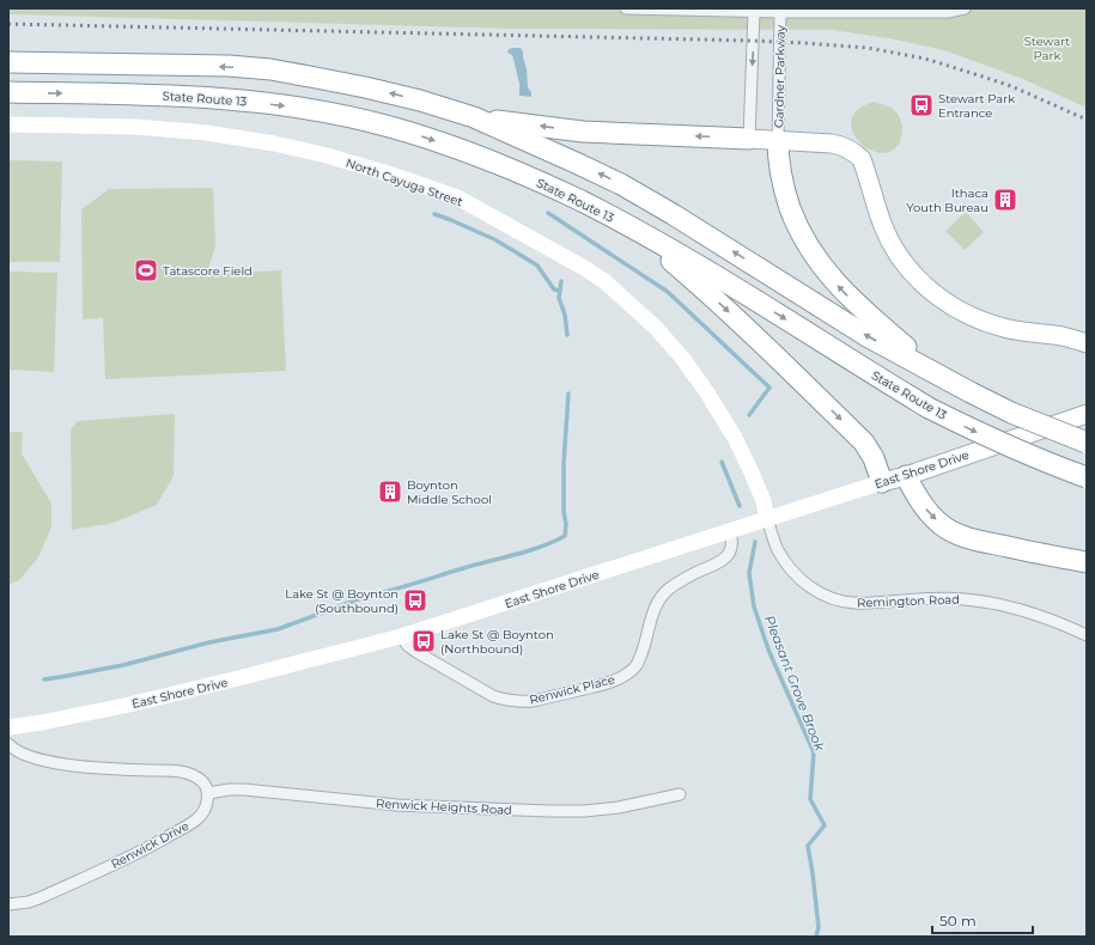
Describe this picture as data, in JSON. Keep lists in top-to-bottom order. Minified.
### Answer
{"streets":{"highway":["State Route 13"],"main road":["East Shore Drive"],"street":["Gardner Parkway","North Cayuga Street","Remington Road","Renwick Place","Renwick Heights Road","Renwick Drive"]},"crossings":[["North Cayuga Street","East Shore Drive"],["North Cayuga Street","Remington Road"],["East Shore Drive","Remington Road"],["East Shore Drive","Renwick Place"],["Renwick Heights Road","Renwick Drive"]],"water":["Pleasant Grove Brook"],"parks":["Stewart Park"],"places":{"bus stop":["Stewart Park Entrance","Lake St @ Boynton (Southbound)","Lake St @ Boynton (Northbound)"],"building":["Ithaca Youth Bureau","Boynton Middle School"],"sports":["Tatascore Field"]},"scale_bar":"50 m"}
